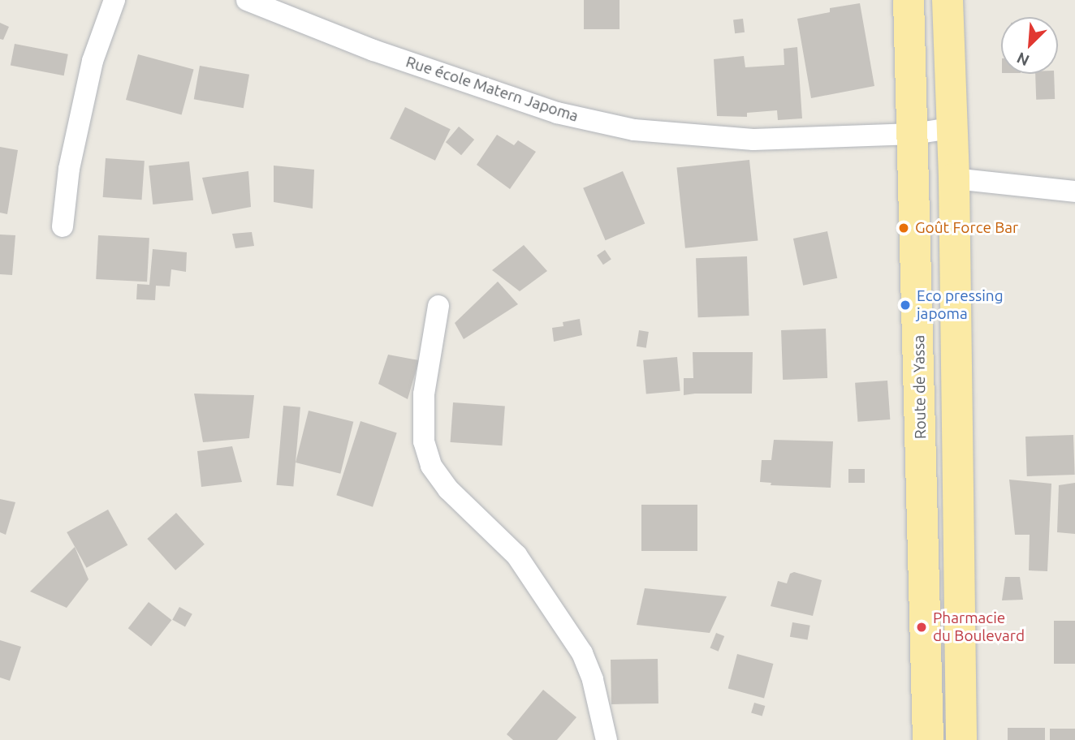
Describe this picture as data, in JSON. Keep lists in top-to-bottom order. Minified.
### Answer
{"streets":{"main road":["Route de Yassa"],"street":["Rue école Matern Japoma"]},"crossings":[["Rue école Matern Japoma","Route de Yassa"]],"places":["Goût Force Bar","Eco pressing japoma","Pharmacie du Boulevard"],"north":"bottom left"}
